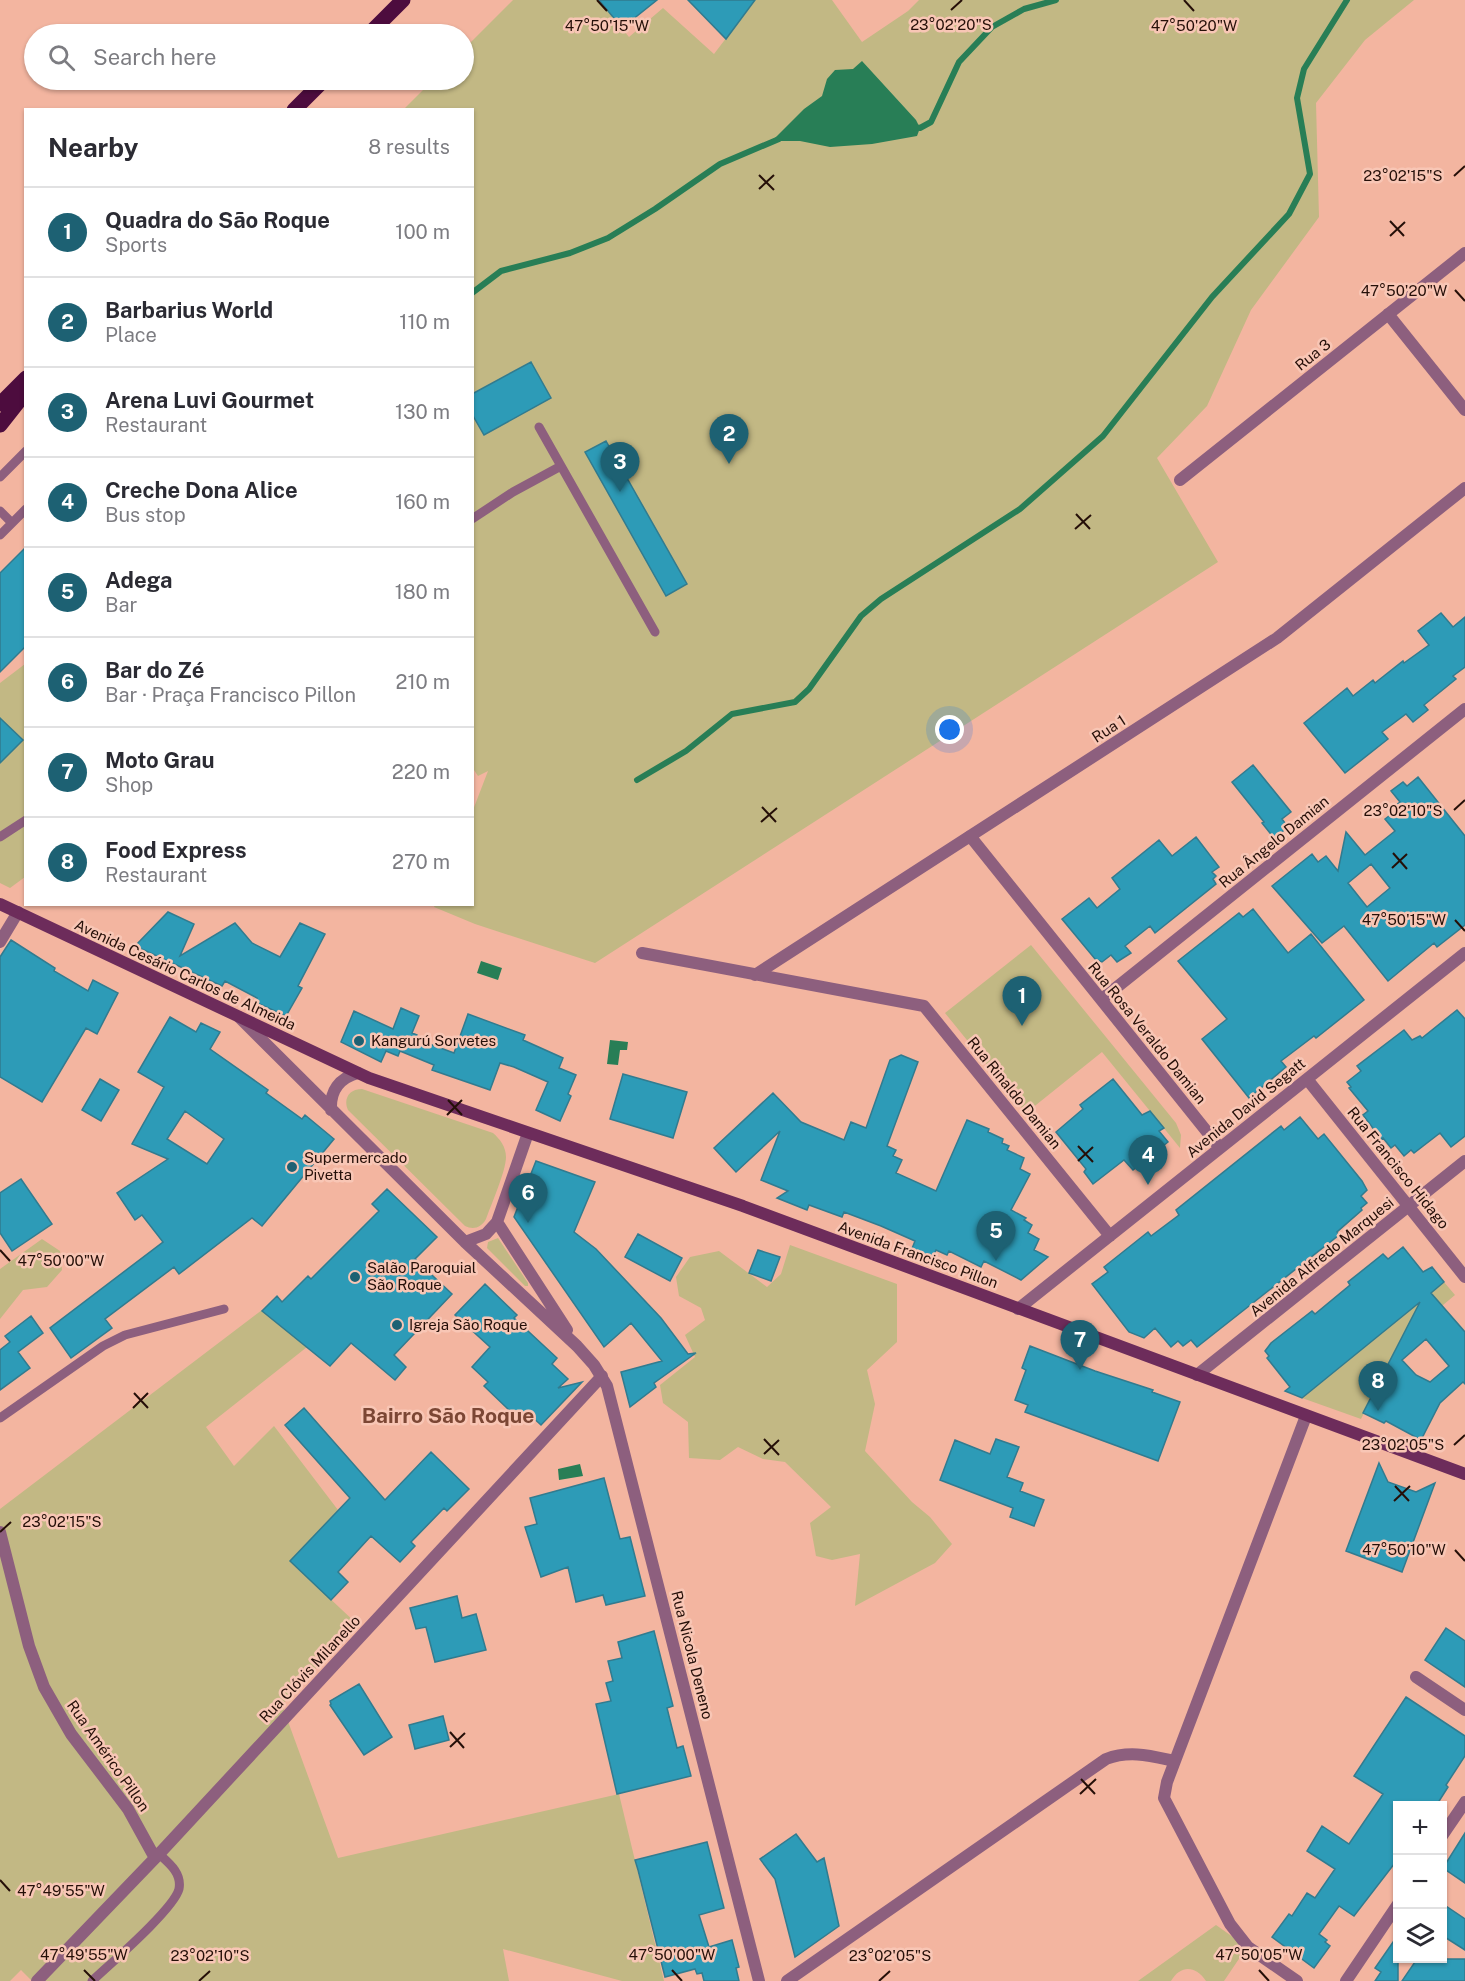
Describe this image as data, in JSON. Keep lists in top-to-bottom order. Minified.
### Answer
{"streets":{"main road":["Avenida Cesário Carlos de Almeida","Avenida Francisco Pillon"],"street":["Rua 3","Rua 1","Rua Ângelo Damian","Rua Rosa Veraldo Damian","Rua Rinaldo Damian","Avenida David Segatt","Rua Francisco Hidago","Avenida Alfredo Marquesi","Rua Nicola Deneno","Rua Clóvis Milanello","Rua Américo Pillon"]},"crossings":[["Rua 1","Rua Rosa Veraldo Damian"],["Rua 1","Rua Rinaldo Damian"],["Rua Ângelo Damian","Rua Rosa Veraldo Damian"],["Avenida Cesário Carlos de Almeida","Avenida Francisco Pillon"],["Rua Rosa Veraldo Damian","Avenida David Segatt"],["Rua Rinaldo Damian","Avenida David Segatt"],["Avenida David Segatt","Rua Francisco Hidago"],["Avenida David Segatt","Avenida Francisco Pillon"],["Rua Francisco Hidago","Avenida Alfredo Marquesi"],["Avenida Francisco Pillon","Avenida Alfredo Marquesi"],["Rua Nicola Deneno","Rua Clóvis Milanello"],["Rua Clóvis Milanello","Rua Américo Pillon"]],"districts":["Bairro São Roque"],"places":["Kangurú Sorvetes","Supermercado Pivetta","Salão Paroquial São Roque","Igreja São Roque"],"page":{"search":"Search here","heading":["Nearby","8 results"],"list":[{"mark":"1","name":"Quadra do São Roque","note":"Sports","value":"100 m"},{"mark":"2","name":"Barbarius World","note":"Place","value":"110 m"},{"mark":"3","name":"Arena Luvi Gourmet","note":"Restaurant","value":"130 m"},{"mark":"4","name":"Creche Dona Alice","note":"Bus stop","value":"160 m"},{"mark":"5","name":"Adega","note":"Bar","value":"180 m"},{"mark":"6","name":"Bar do Zé","note":"Bar · Praça Francisco Pillon","value":"210 m"},{"mark":"7","name":"Moto Grau","note":"Shop","value":"220 m"},{"mark":"8","name":"Food Express","note":"Restaurant","value":"270 m"}],"pins":["2","3","1","4","6","5","7","8"],"map_buttons":["+","−"]},"coordinates":["23°02'20\"S","47°50'15\"W","47°50'20\"W","23°02'15\"S","23°02'10\"S","47°50'00\"W","23°02'05\"S","47°50'10\"W","47°49'55\"W","47°50'05\"W"]}
